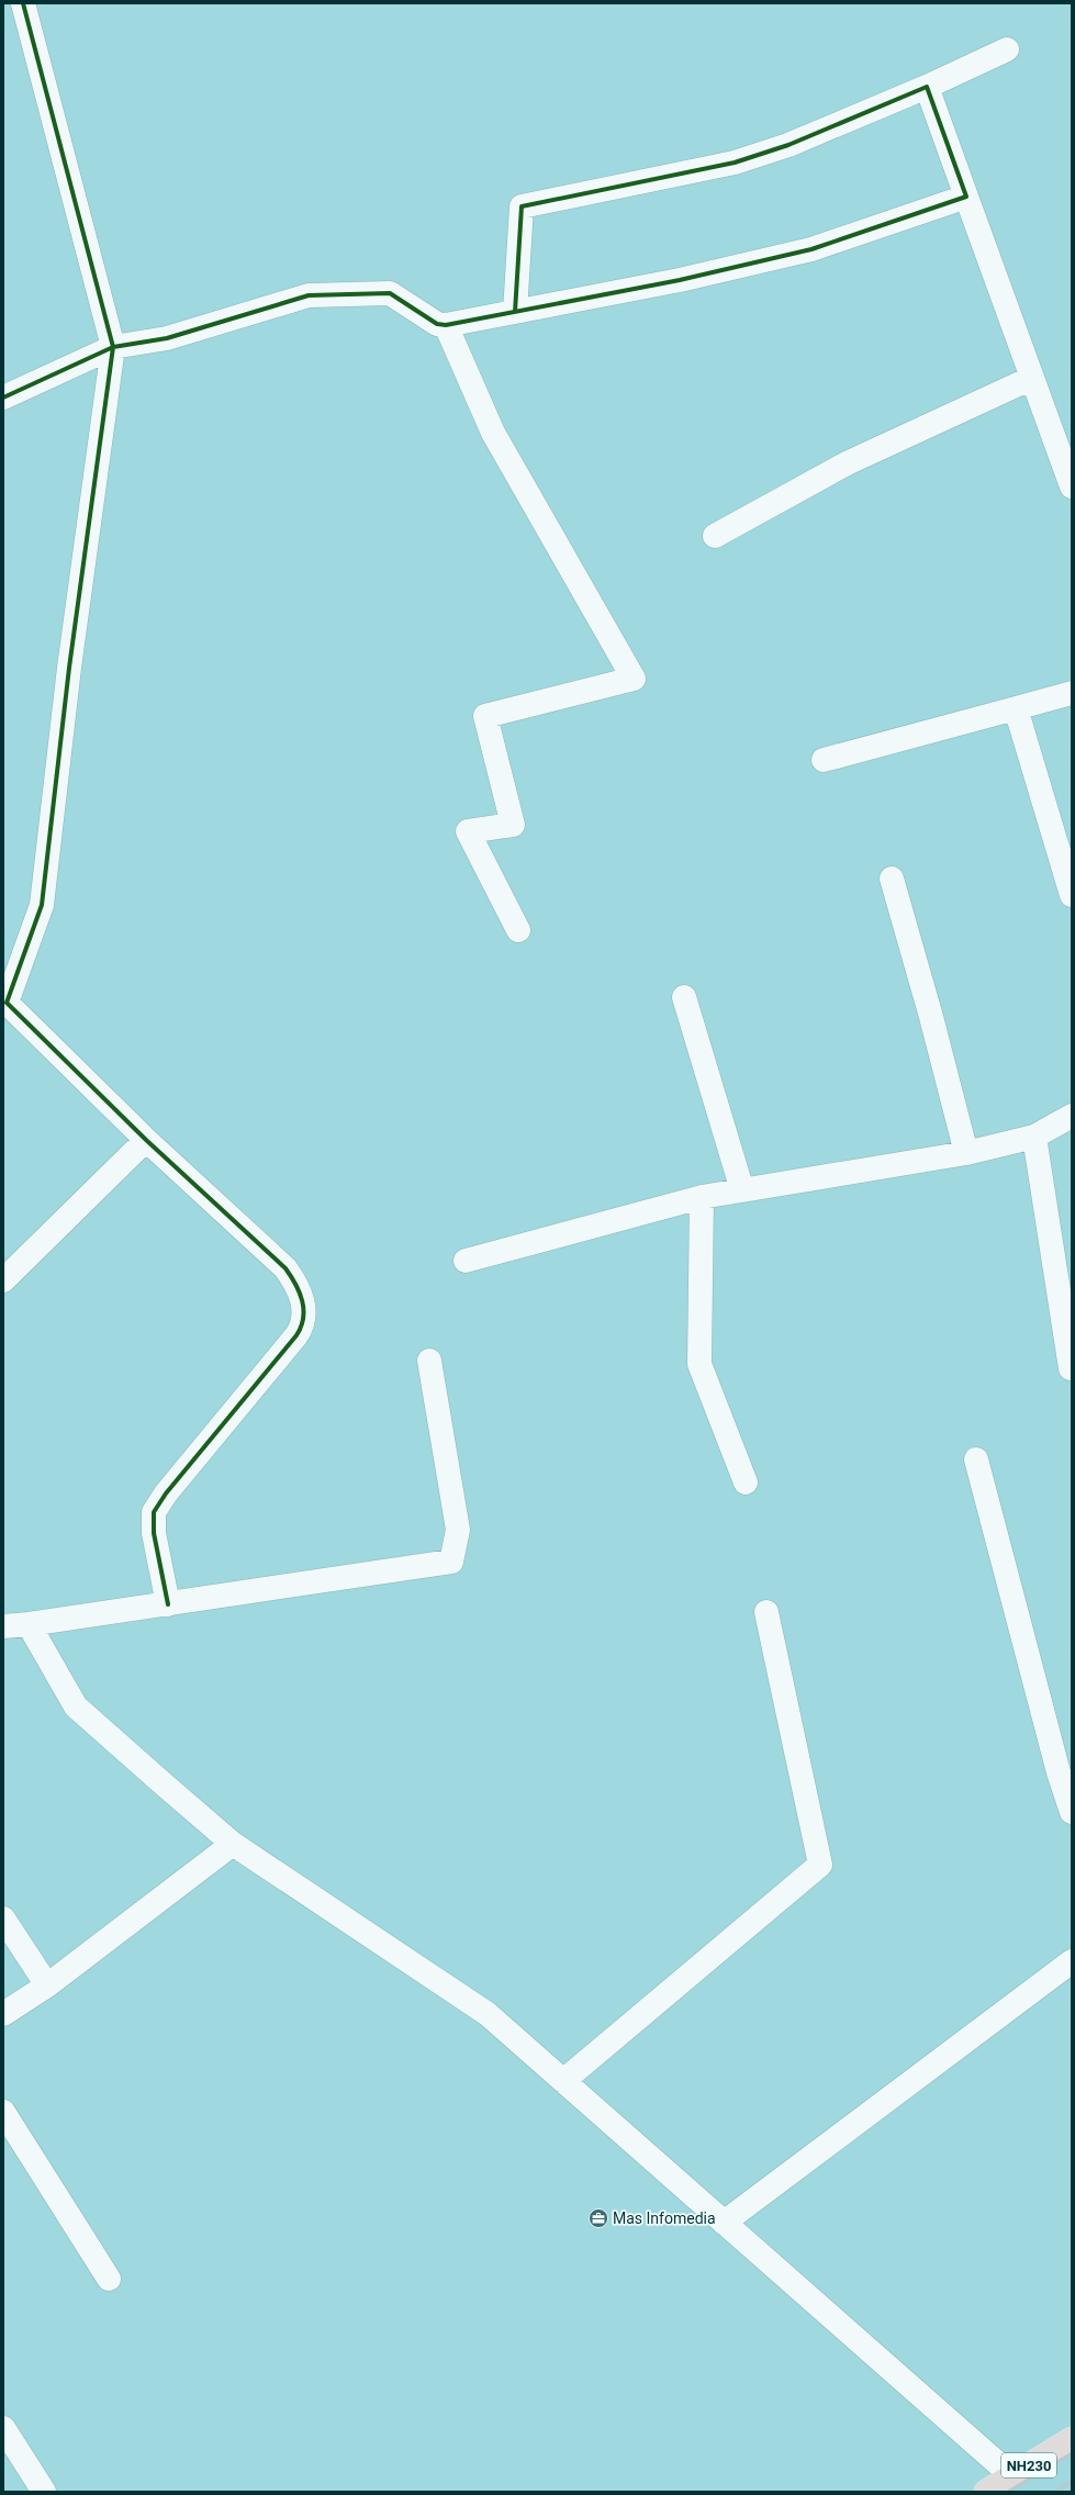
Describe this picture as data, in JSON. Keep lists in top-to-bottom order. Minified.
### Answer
{"streets":{"highway":["NH230"]},"places":{"office":["Mas Infomedia"]}}
